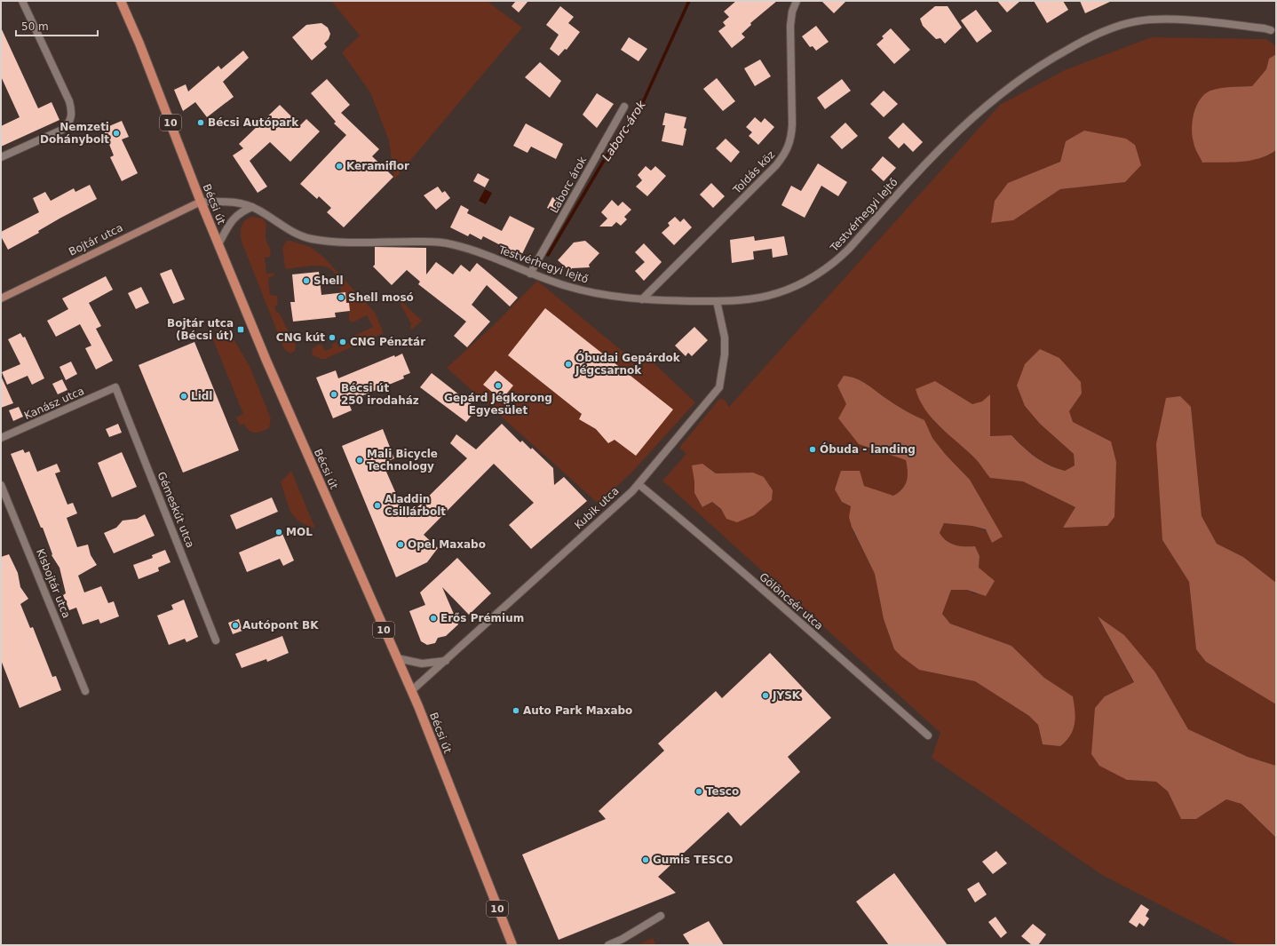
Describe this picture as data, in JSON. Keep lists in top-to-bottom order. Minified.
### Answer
{"streets":{"main road":["10","Bécsi út"],"street":["Toldás köz","Laborc árok","Testvérhegyi lejtő","Bojtár utca","Kanász utca","Kubik utca","Gémeskút utca","Kisbojtár utca","Gölöncsér utca"]},"crossings":[["Toldás köz","Testvérhegyi lejtő"],["Laborc árok","Testvérhegyi lejtő"],["Bécsi út","Testvérhegyi lejtő"],["Bécsi út","Bojtár utca"],["Bécsi út","Kubik utca"],["Testvérhegyi lejtő","Bojtár utca"],["Testvérhegyi lejtő","Kubik utca"],["Kanász utca","Gémeskút utca"],["Kubik utca","Gölöncsér utca"]],"water":["Laborc-árok"],"places":{"other":["Bécsi Autópark","Nemzeti Dohánybolt","Keramiflor","Shell","Shell mosó","CNG kút","CNG Pénztár","Óbudai Gepárdok Jégcsarnok","Gepárd Jégkorong Egyesület","Bécsi út 250 irodaház","Lidl","Óbuda - landing","Mali Bicycle Technology","Aladdin Csillárbolt","MOL","Opel Maxabo","Erős Prémium","Autópont BK","JYSK","Auto Park Maxabo","Tesco","Gumis TESCO"],"transit":["Bojtár utca (Bécsi út)"]},"scale_bar":"50 m"}
